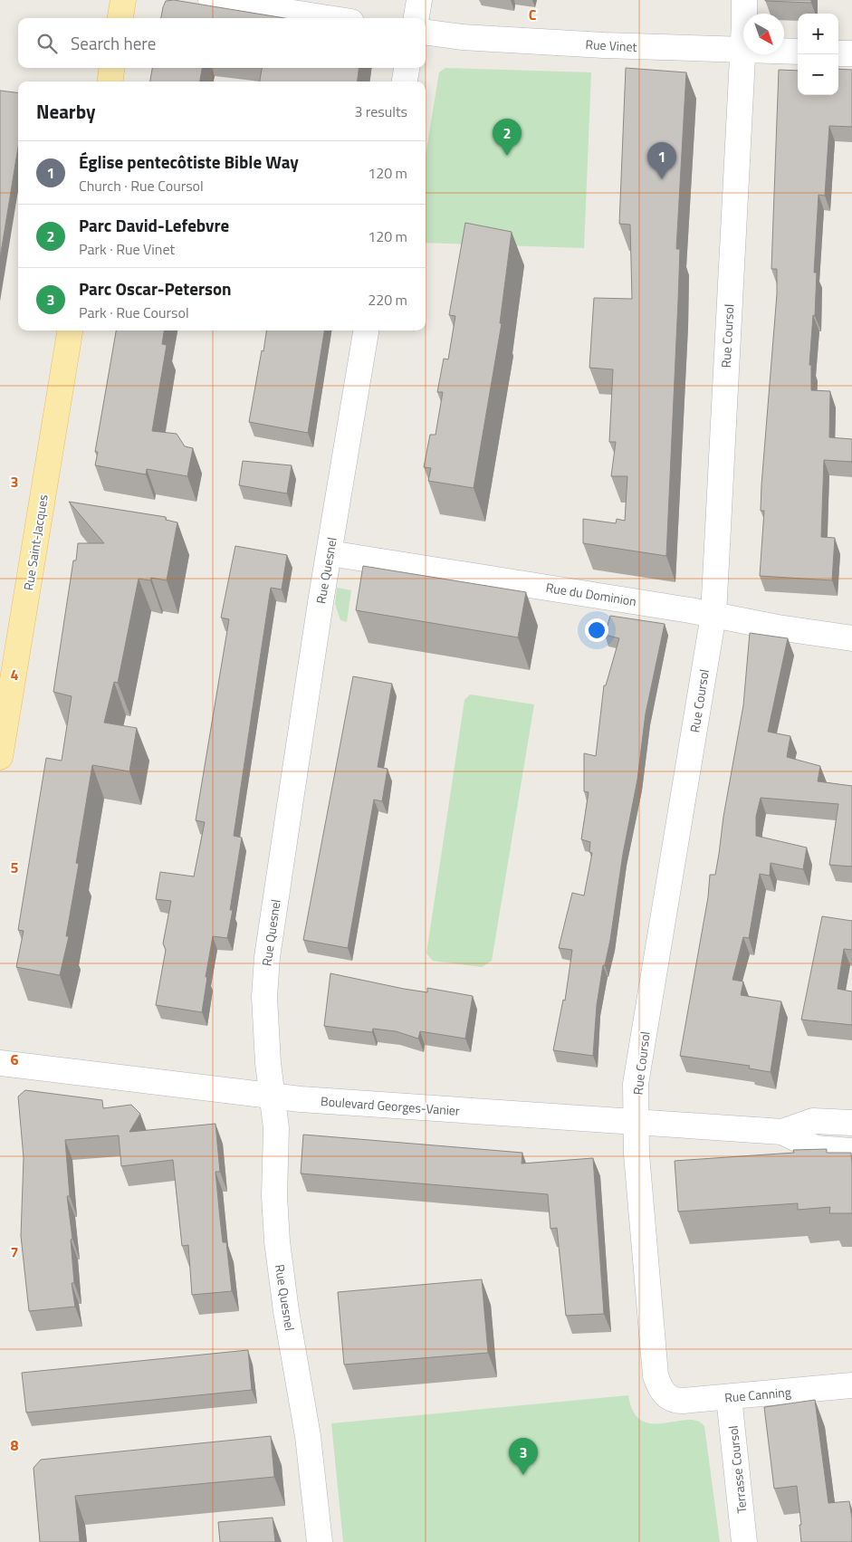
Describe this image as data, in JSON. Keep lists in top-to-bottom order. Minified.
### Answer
{"streets":{"main road":["Rue Saint-Jacques"],"street":["Rue Vinet","Rue Coursol","Rue Quesnel","Rue du Dominion","Boulevard Georges-Vanier","Rue Canning","Terrasse Coursol"]},"crossings":[["Rue Vinet","Rue Coursol"],["Rue Coursol","Rue du Dominion"],["Rue Coursol","Boulevard Georges-Vanier"],["Rue Coursol","Rue Canning"],["Rue Quesnel","Rue du Dominion"],["Rue Quesnel","Boulevard Georges-Vanier"],["Rue Canning","Terrasse Coursol"]],"north":"bottom right","page":{"map_buttons":["+","−"],"search":"Search here","heading":["Nearby","3 results"],"pins":["2","1","3"],"list":[{"mark":"1","name":"Église pentecôtiste Bible Way","note":"Church · Rue Coursol","value":"120 m"},{"mark":"2","name":"Parc David-Lefebvre","note":"Park · Rue Vinet","value":"120 m"},{"mark":"3","name":"Parc Oscar-Peterson","note":"Park · Rue Coursol","value":"220 m"}]},"grid":{"columns":["C"],"rows":["3","4","5","6","7","8"]}}
